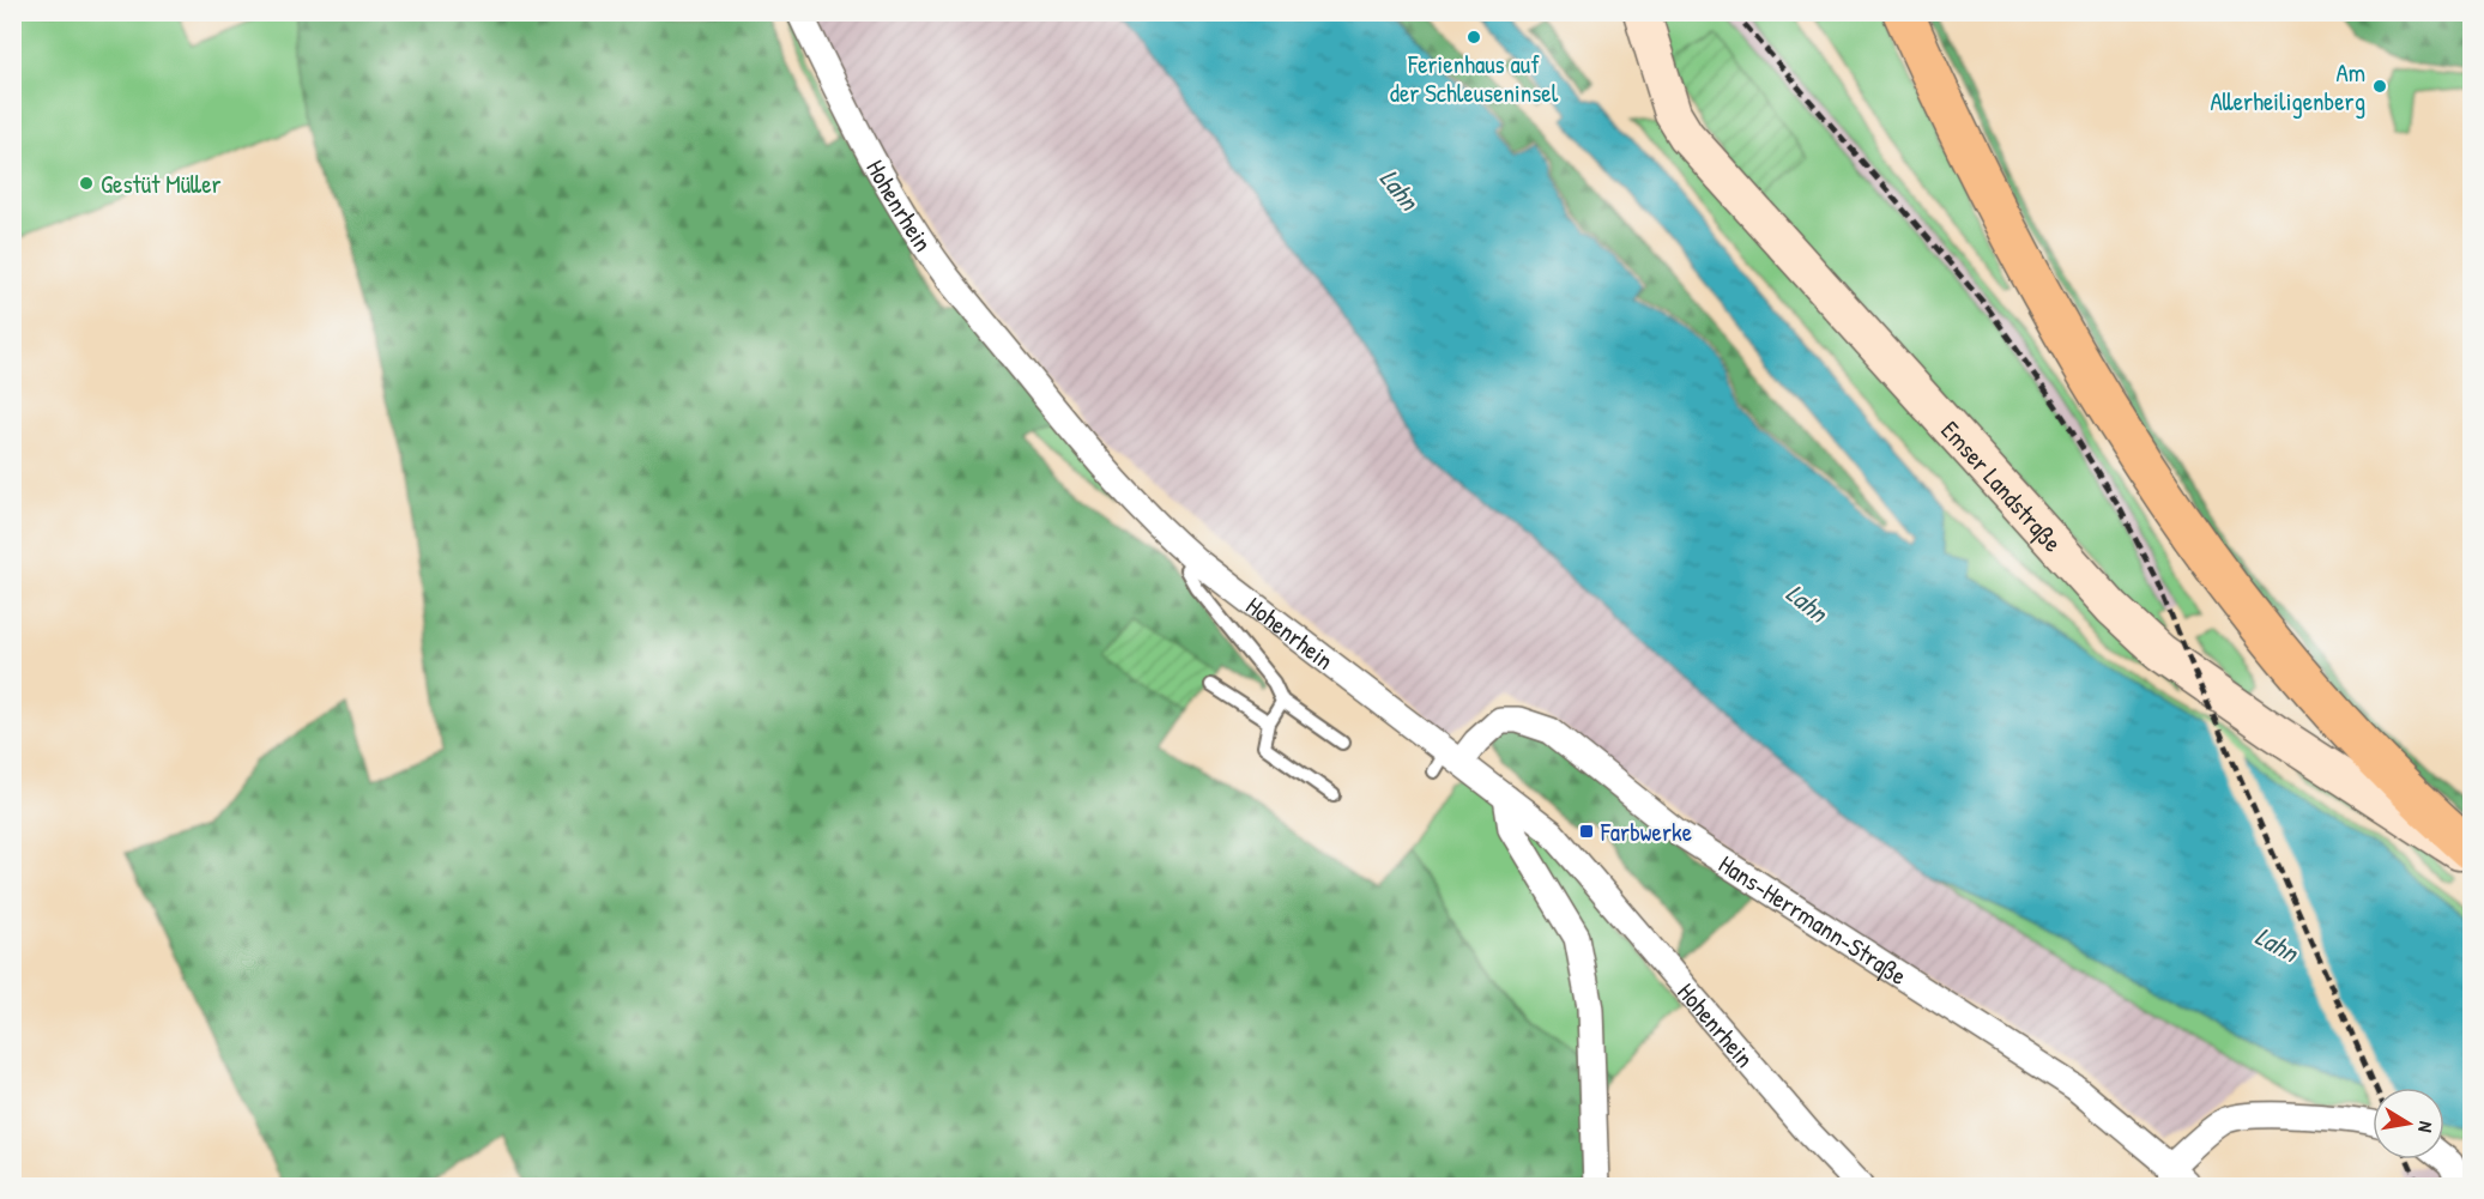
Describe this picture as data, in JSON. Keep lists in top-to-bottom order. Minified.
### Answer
{"streets":{"street":["Hohenrhein","Emser Landstraße","Hans-Herrmann-Straße"]},"crossings":[["Hohenrhein","Hans-Herrmann-Straße"]],"water":["Lahn"],"places":{"other":["Ferienhaus auf der Schleuseninsel","Am Allerheiligenberg","Gestüt Müller"],"transit":["Farbwerke"]},"north":"right"}
